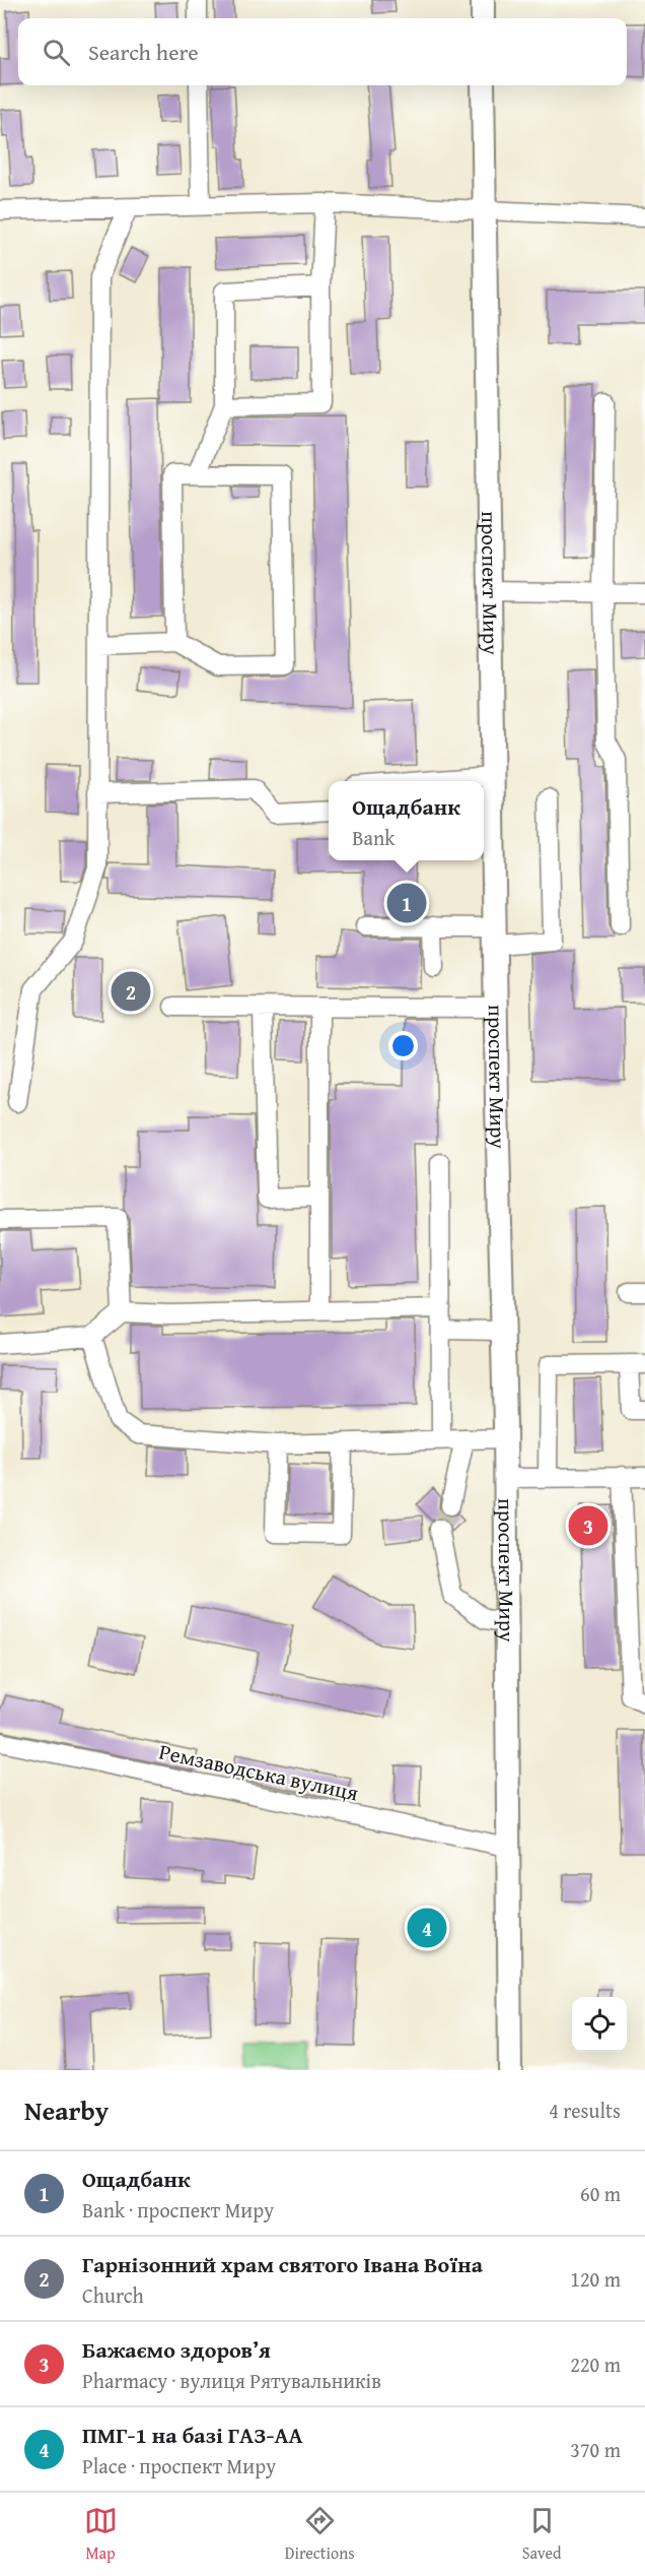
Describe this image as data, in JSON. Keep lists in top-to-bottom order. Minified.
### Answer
{"streets":{"main road":["проспект Миру"],"street":["Ремзаводська вулиця"]},"crossings":[["проспект Миру","Ремзаводська вулиця"]],"page":{"search":"Search here","popup":["Ощадбанк","Bank"],"pins":["1","2","3","4"],"heading":["Nearby","4 results"],"list":[{"mark":"1","name":"Ощадбанк","note":"Bank · проспект Миру","value":"60 m"},{"mark":"2","name":"Гарнізонний храм святого Івана Воїна","note":"Church","value":"120 m"},{"mark":"3","name":"Бажаємо здоров’я","note":"Pharmacy · вулиця Рятувальників","value":"220 m"},{"mark":"4","name":"ПМГ-1 на базі ГАЗ-АА","note":"Place · проспект Миру","value":"370 m"}],"nav":["Map","Directions","Saved"]}}
